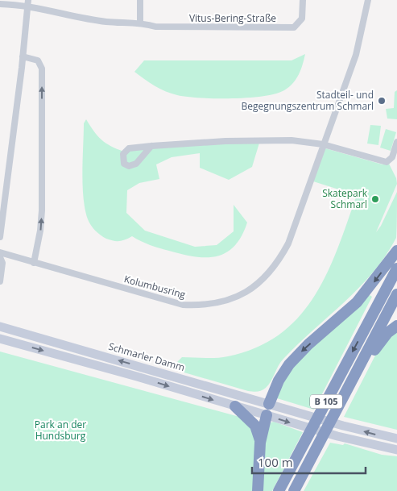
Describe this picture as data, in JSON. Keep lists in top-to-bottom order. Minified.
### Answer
{"streets":{"highway":["B 105"],"street":["Vitus-Bering-Straße","Kolumbusring","Schmarler Damm"]},"parks":["Park an der Hundsburg"],"places":["Stadteil- und Begegnungszentrum Schmarl","Skatepark Schmarl"],"scale_bar":"100 m"}
